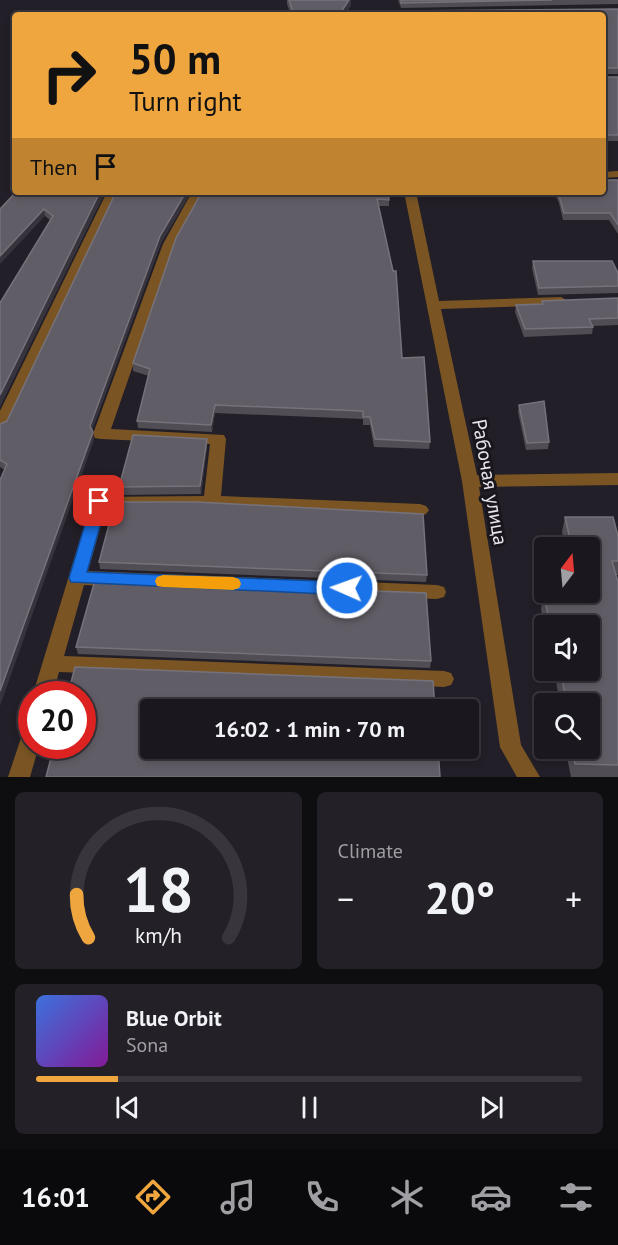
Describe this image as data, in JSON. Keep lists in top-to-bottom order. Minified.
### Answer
{"streets":{"street":["Рабочая улица"]},"north":"top","page":{"turn":["50 m","Turn right"],"then":"Then","limit":"20","trip":"16:02 · 1 min · 70 m","tile":"Climate","heat":["−","20°","+"],"song":["Blue Orbit","Sona"],"tabs":"16:01","gauge":["18","km/h"]}}
